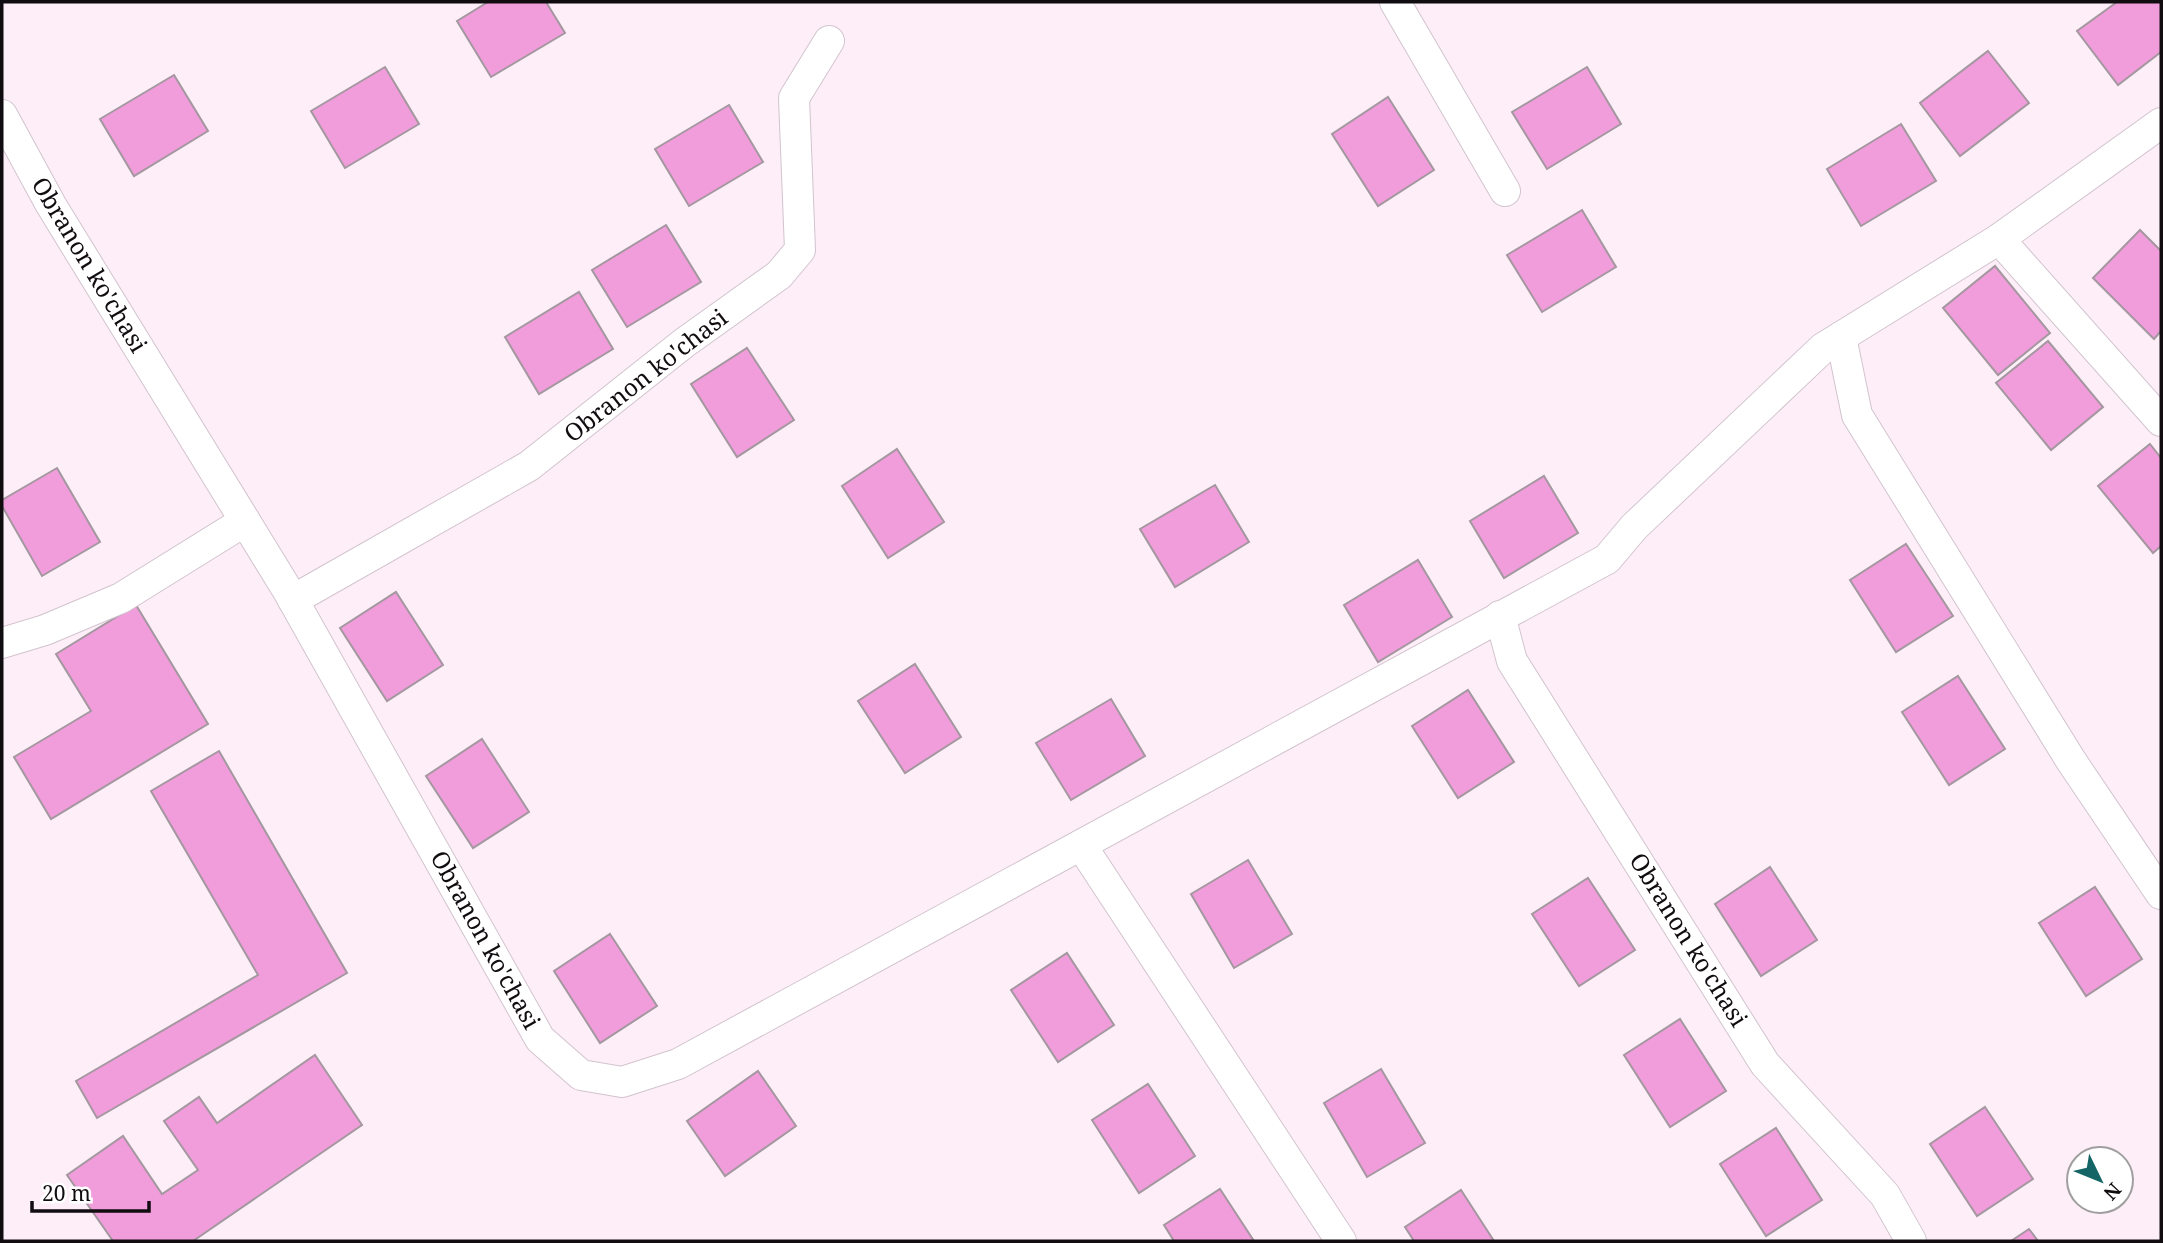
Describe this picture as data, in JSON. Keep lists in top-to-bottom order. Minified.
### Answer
{"streets":{"street":["Obranon ko'chasi"]},"scale_bar":"20 m","north":"bottom right"}
